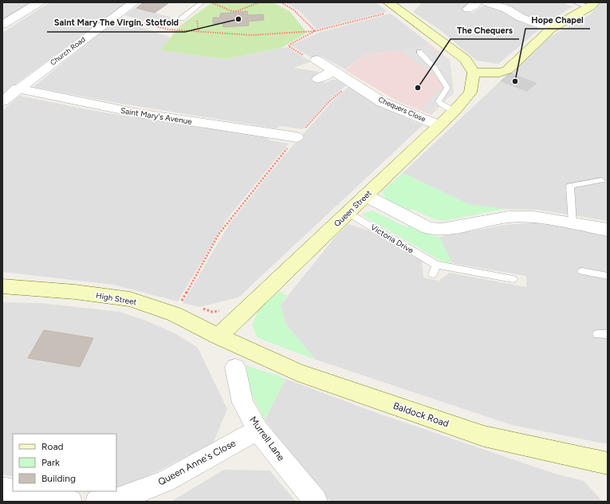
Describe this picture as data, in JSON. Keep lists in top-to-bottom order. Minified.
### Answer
{"streets":{"street":["Church Road","Chequers Close","Saint Mary's Avenue","Queen Street","High Street","Baldock Road","Murrell Lane","Queen Anne's Close"],"lane":["Victoria Drive"]},"crossings":[["Church Road","Saint Mary's Avenue"],["Chequers Close","Queen Street"],["Queen Street","Victoria Drive"],["Queen Street","High Street"],["High Street","Baldock Road"],["Murrell Lane","Queen Anne's Close"]],"places":["Saint Mary The Virgin, Stotfold","Hope Chapel","The Chequers"],"legend":["Road","Park","Building"]}
